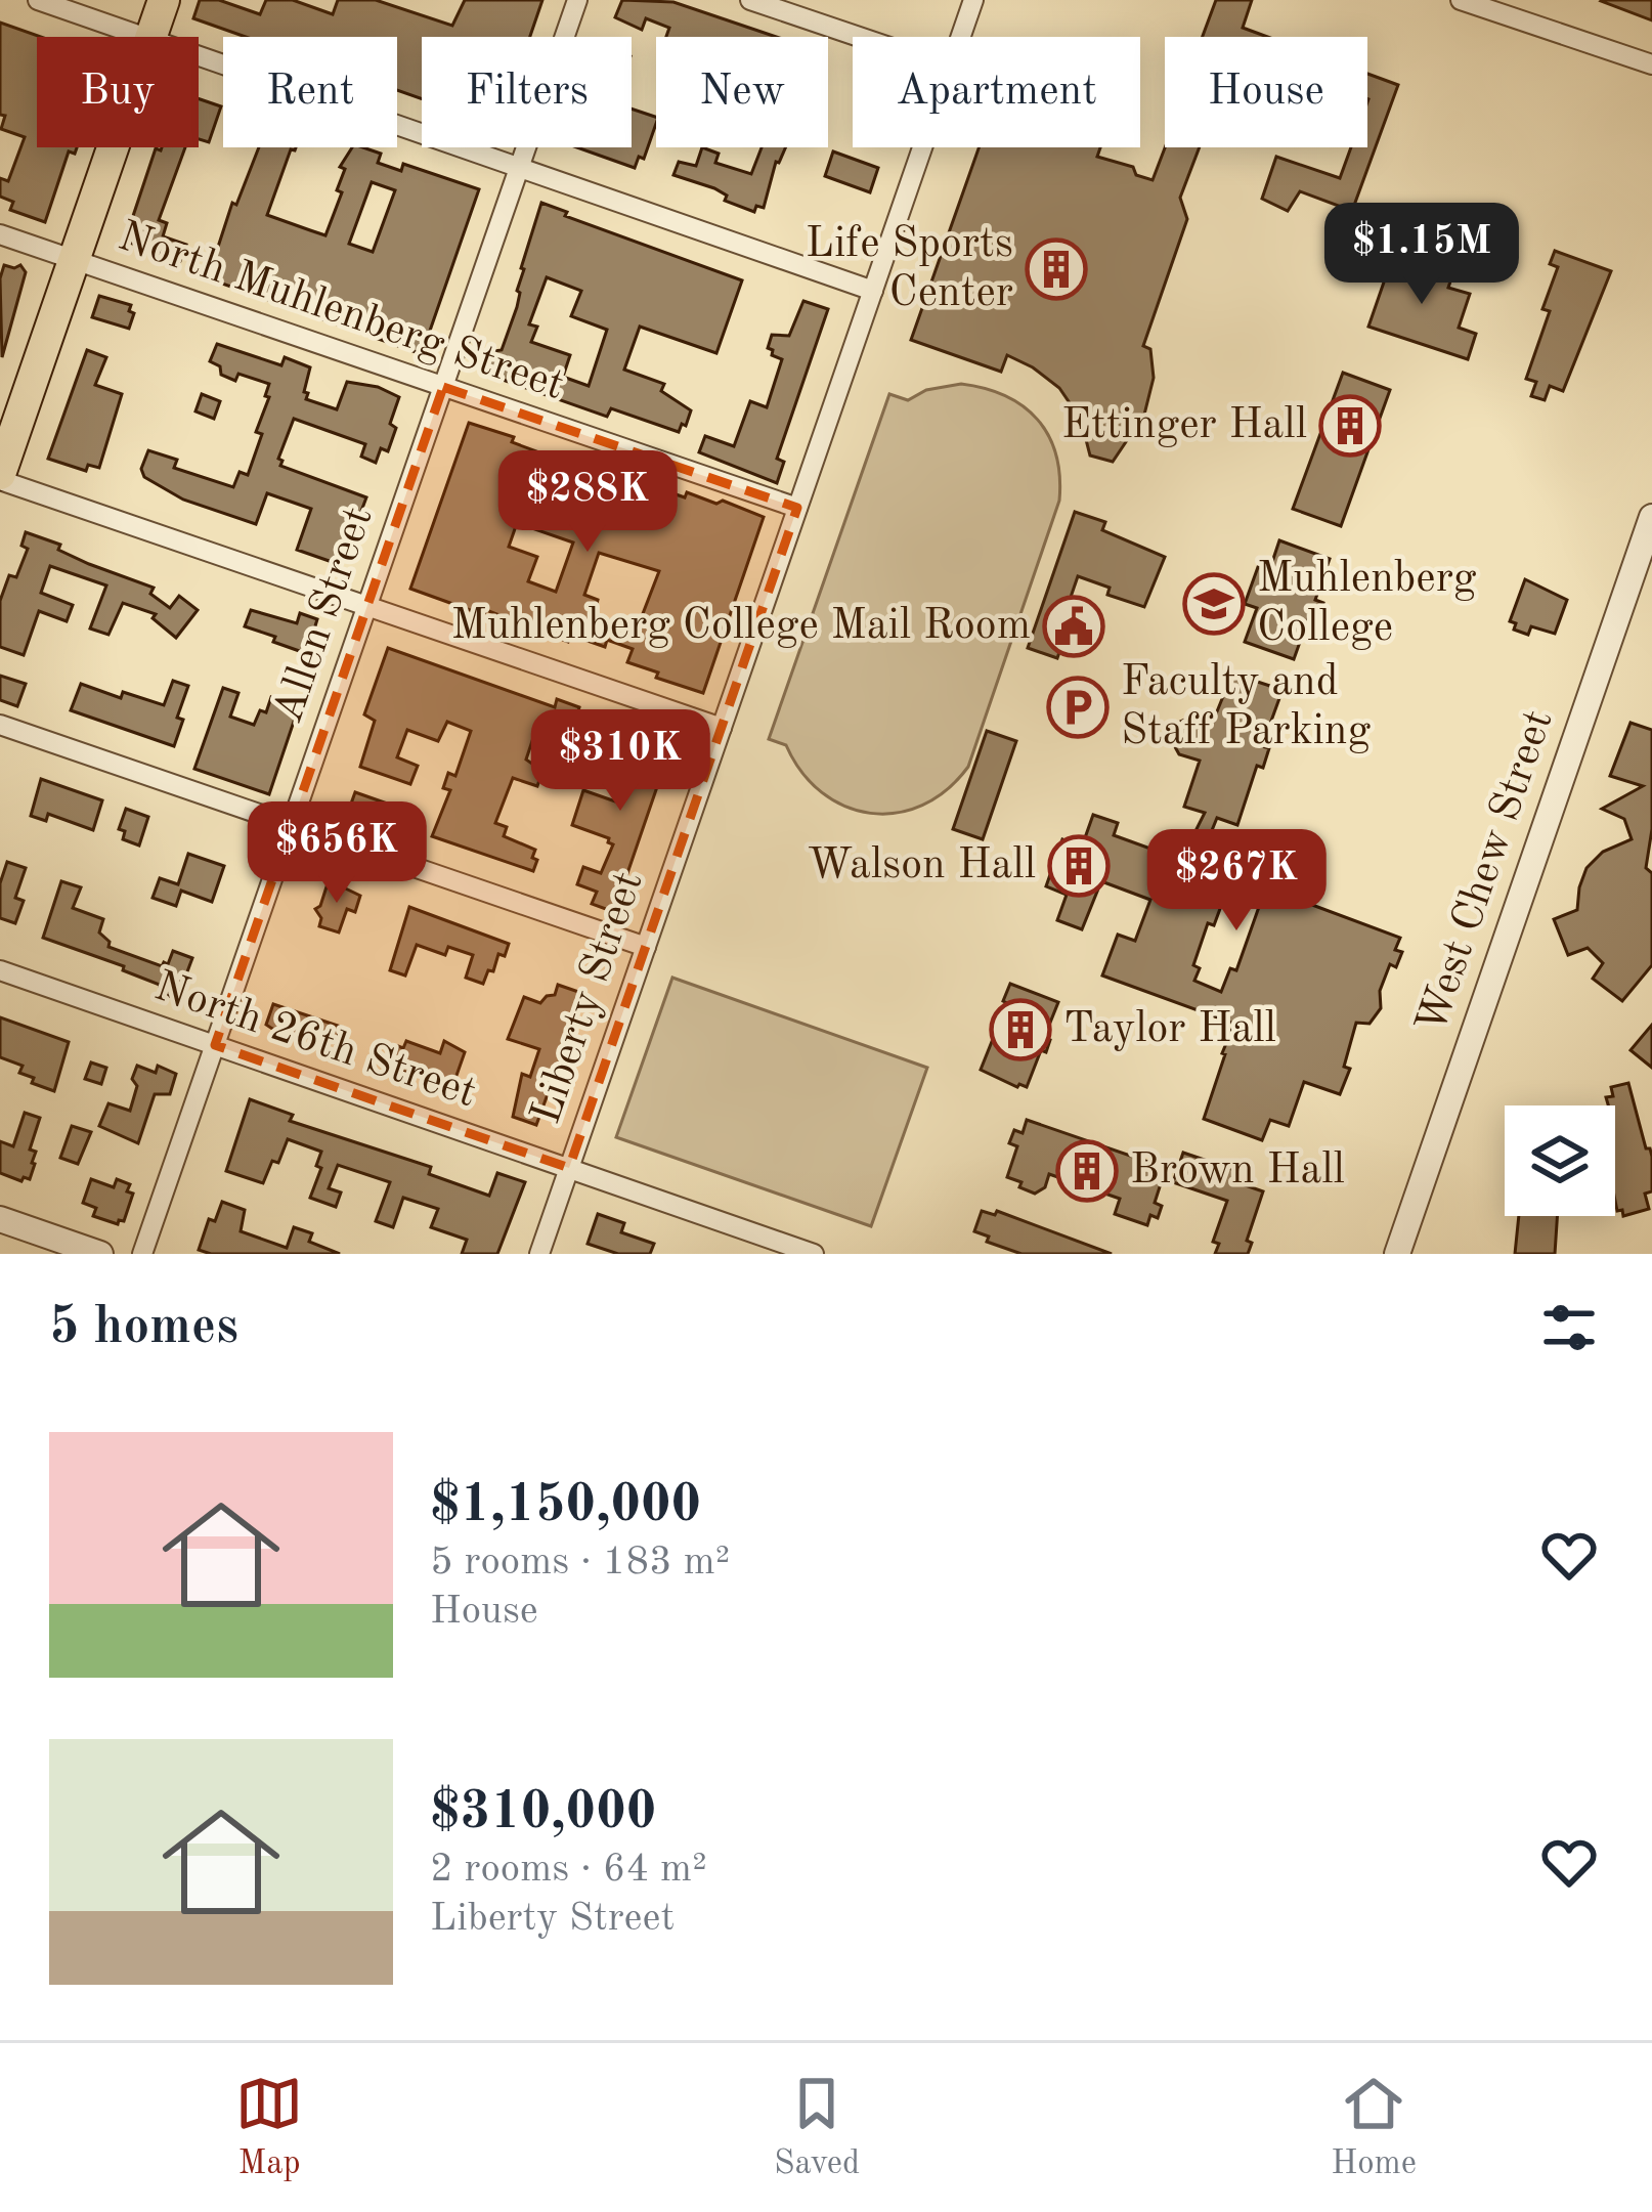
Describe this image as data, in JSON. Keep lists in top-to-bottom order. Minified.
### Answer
{"streets":{"street":["North Muhlenberg Street","Allen Street","West Chew Street","Liberty Street","North 26th Street"]},"crossings":[["North Muhlenberg Street","Allen Street"],["North Muhlenberg Street","Liberty Street"],["Allen Street","North 26th Street"],["Liberty Street","North 26th Street"]],"places":{"building":["Life Sports Center","Ettinger Hall","Walson Hall","Taylor Hall","Brown Hall"],"school or university":["Muhlenberg College"],"public building":["Muhlenberg College Mail Room"],"parking":["Faculty and Staff Parking"]},"page":{"chip":["Buy","Rent","Filters","New","Apartment","House"],"price":["$1.15M","$288K","$310K","$656K","$267K"],"heading":"5 homes","list":[{"name":"$1,150,000","note":"5 rooms · 183 m² · House"},{"name":"$310,000","note":"2 rooms · 64 m² · Liberty Street"}],"tabs":["Map","Saved","Home"]}}
